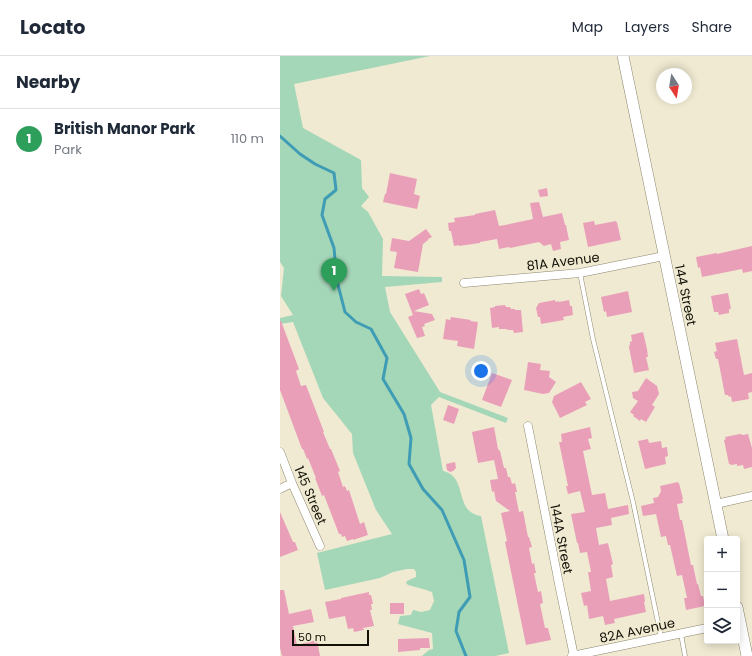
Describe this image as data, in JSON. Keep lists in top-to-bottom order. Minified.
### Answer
{"streets":{"main road":["144 Street"],"street":["81A Avenue","145 Street","144A Street","82A Avenue"]},"crossings":[["81A Avenue","144 Street"],["144A Street","82A Avenue"]],"scale_bar":"50 m","north":"bottom","page":{"header":"Locato","nav":["Map","Layers","Share"],"heading":"Nearby","list":[{"mark":"1","name":"British Manor Park","note":"Park","value":"110 m"}],"pins":"1","map_buttons":["+","−"],"scale":"50 m"}}
